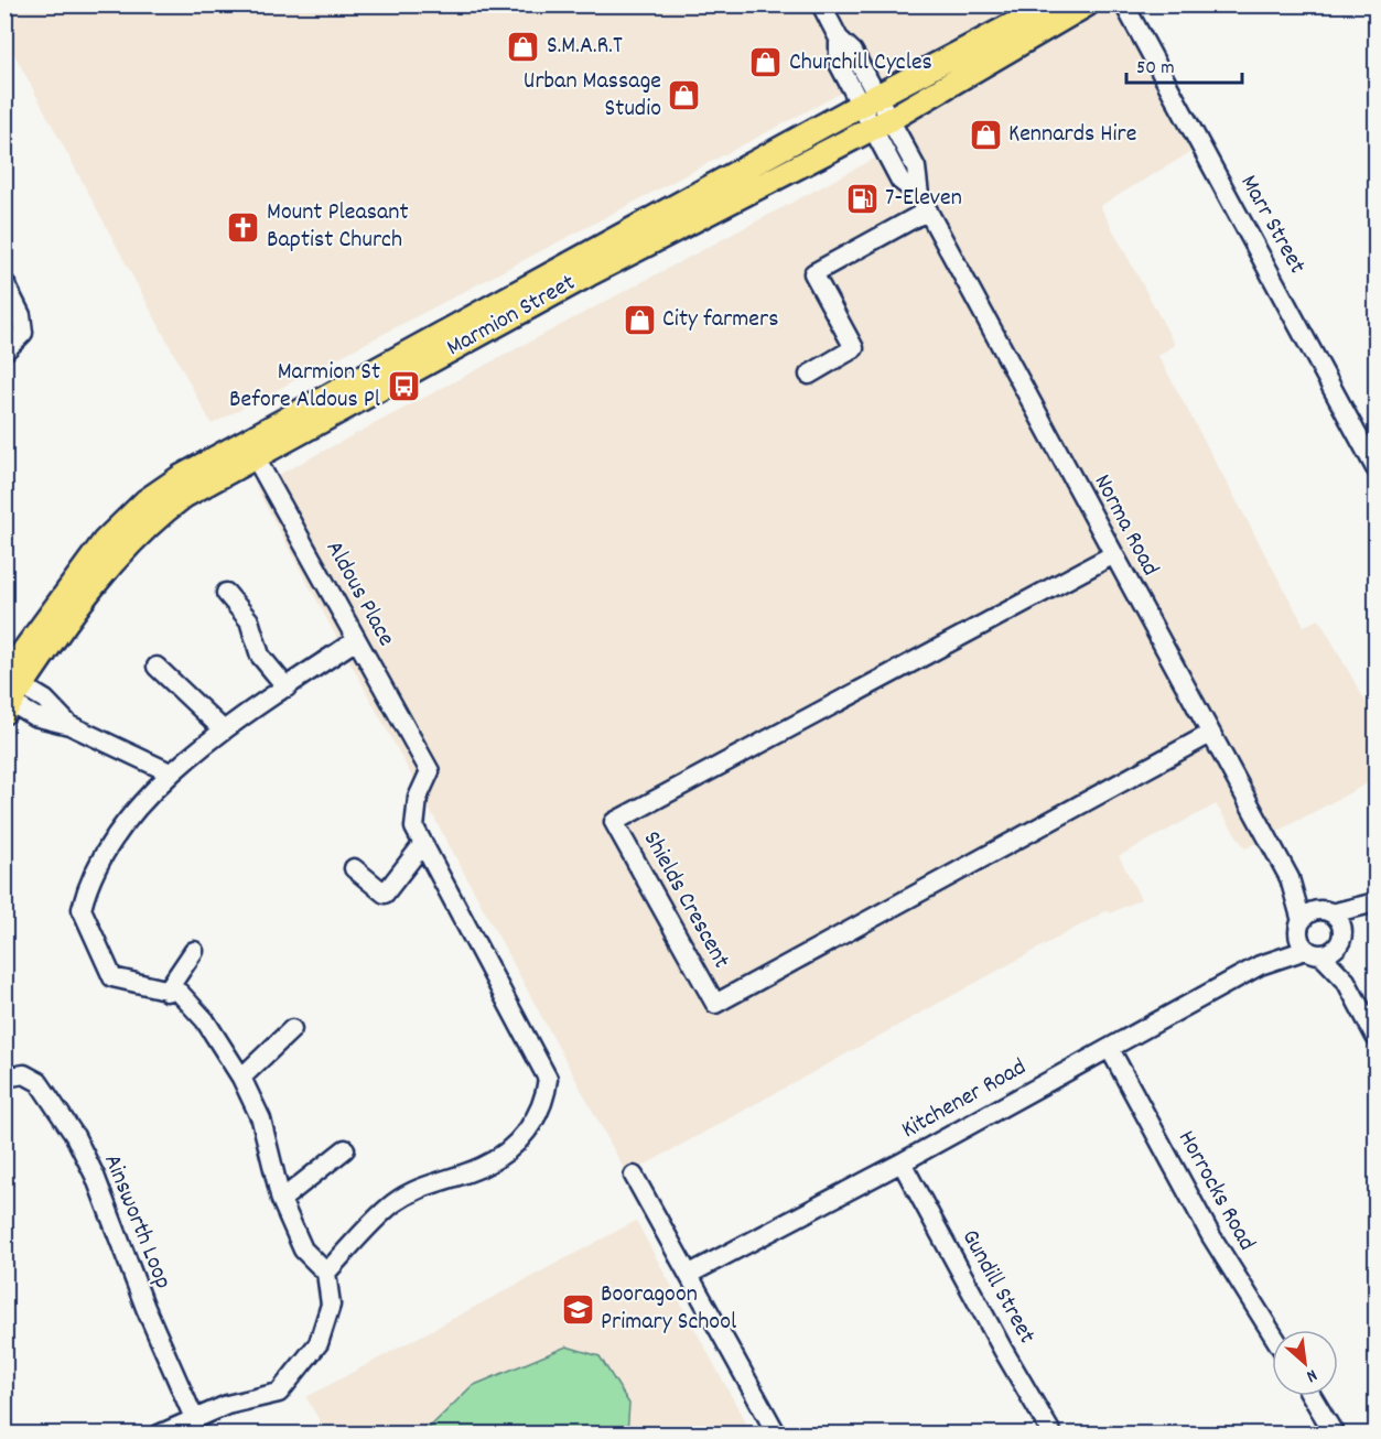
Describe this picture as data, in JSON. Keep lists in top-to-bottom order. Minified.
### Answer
{"streets":{"main road":["Marmion Street"],"street":["Marr Street","Norma Road","Aldous Place","Shields Crescent","Kitchener Road","Horrocks Road","Ainsworth Loop","Gundill Street"]},"crossings":[["Marmion Street","Norma Road"],["Marmion Street","Aldous Place"],["Norma Road","Shields Crescent"],["Norma Road","Kitchener Road"],["Kitchener Road","Horrocks Road"],["Kitchener Road","Gundill Street"]],"places":{"shop":["S.M.A.R.T","Churchill Cycles","Urban Massage Studio","Kennards Hire","City farmers"],"fuel station":["7-Eleven"],"church":["Mount Pleasant Baptist Church"],"bus stop":["Marmion St Before Aldous Pl"],"school or university":["Booragoon Primary School"]},"scale_bar":"50 m","north":"bottom right"}
